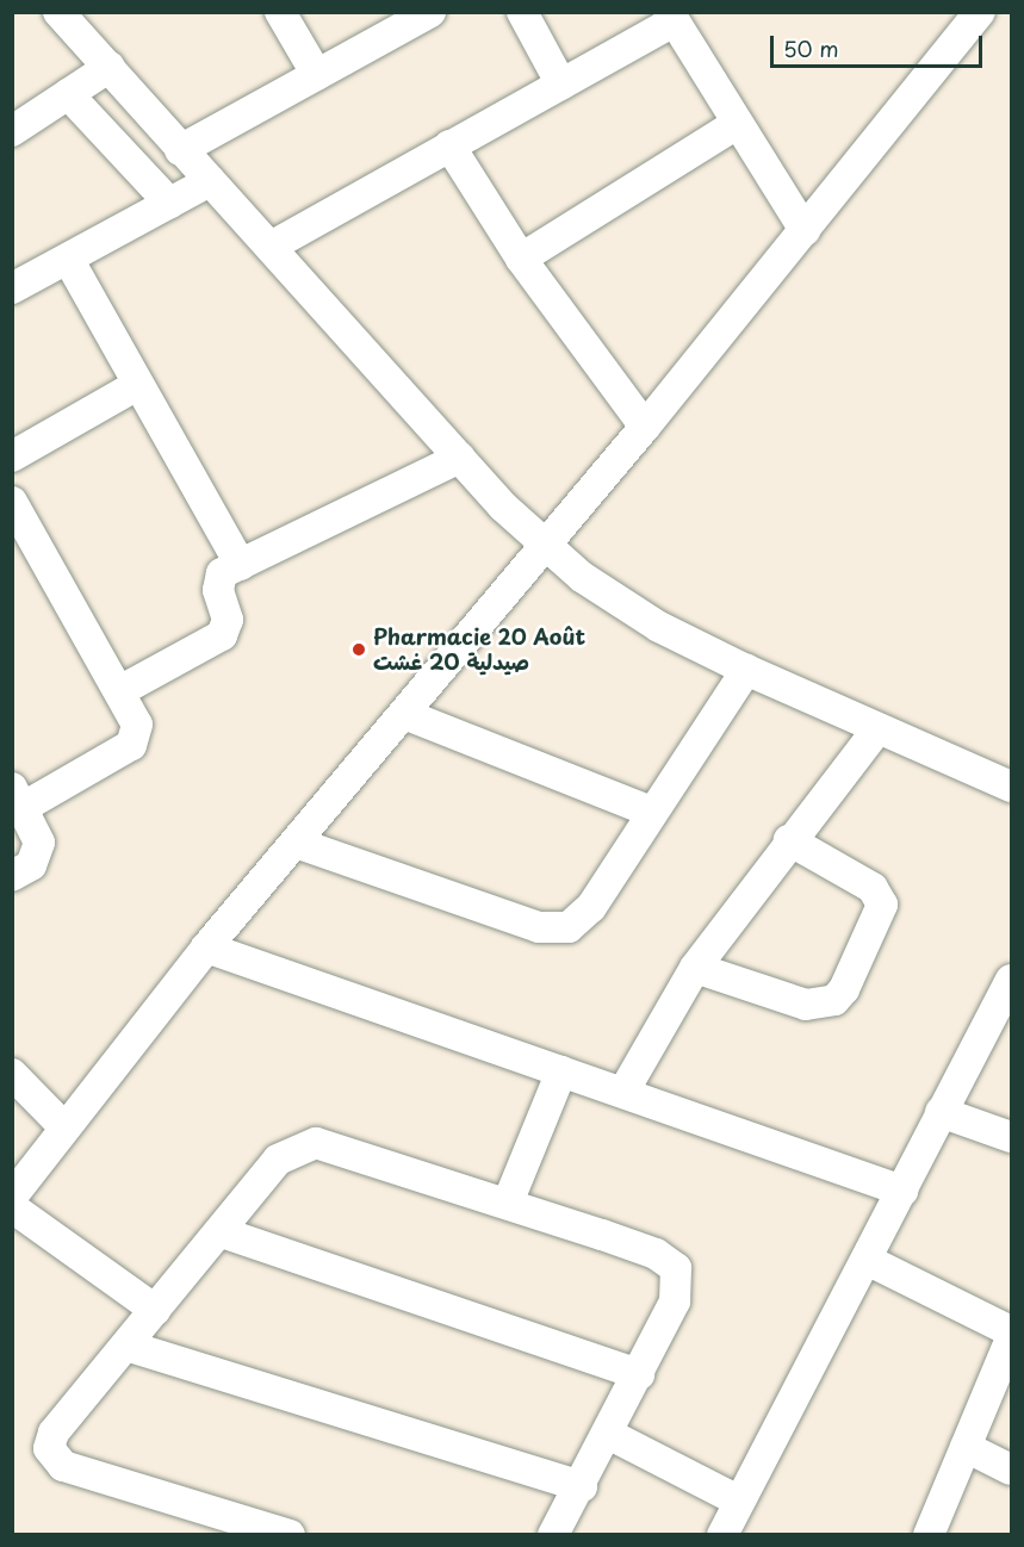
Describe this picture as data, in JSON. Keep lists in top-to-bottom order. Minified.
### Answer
{"places":["Pharmacie 20 Août صيدلية 20 غشت"],"scale_bar":"50 m"}
